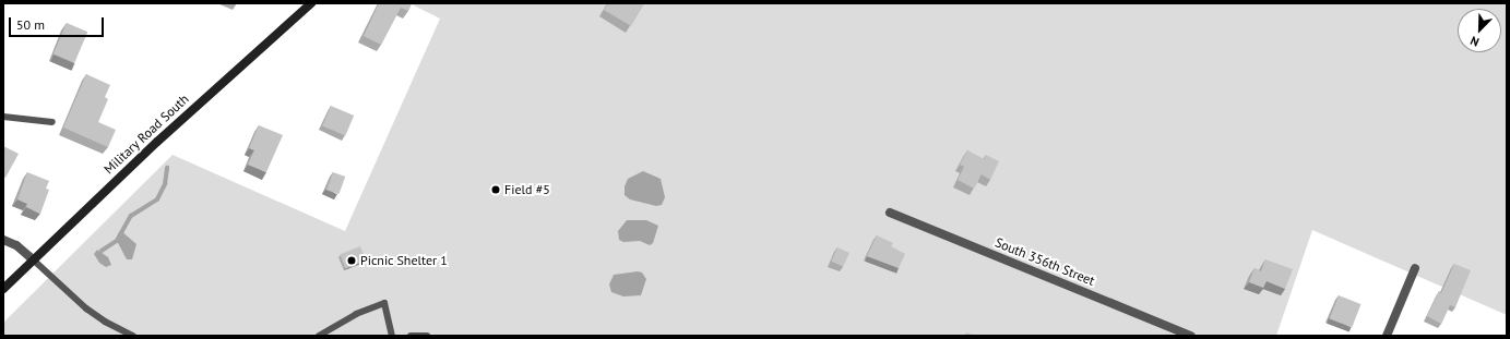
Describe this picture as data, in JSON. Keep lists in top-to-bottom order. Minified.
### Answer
{"streets":{"main road":["Military Road South"],"street":["South 356th Street"]},"places":["Field #5","Picnic Shelter 1"],"scale_bar":"50 m","north":"bottom left"}
